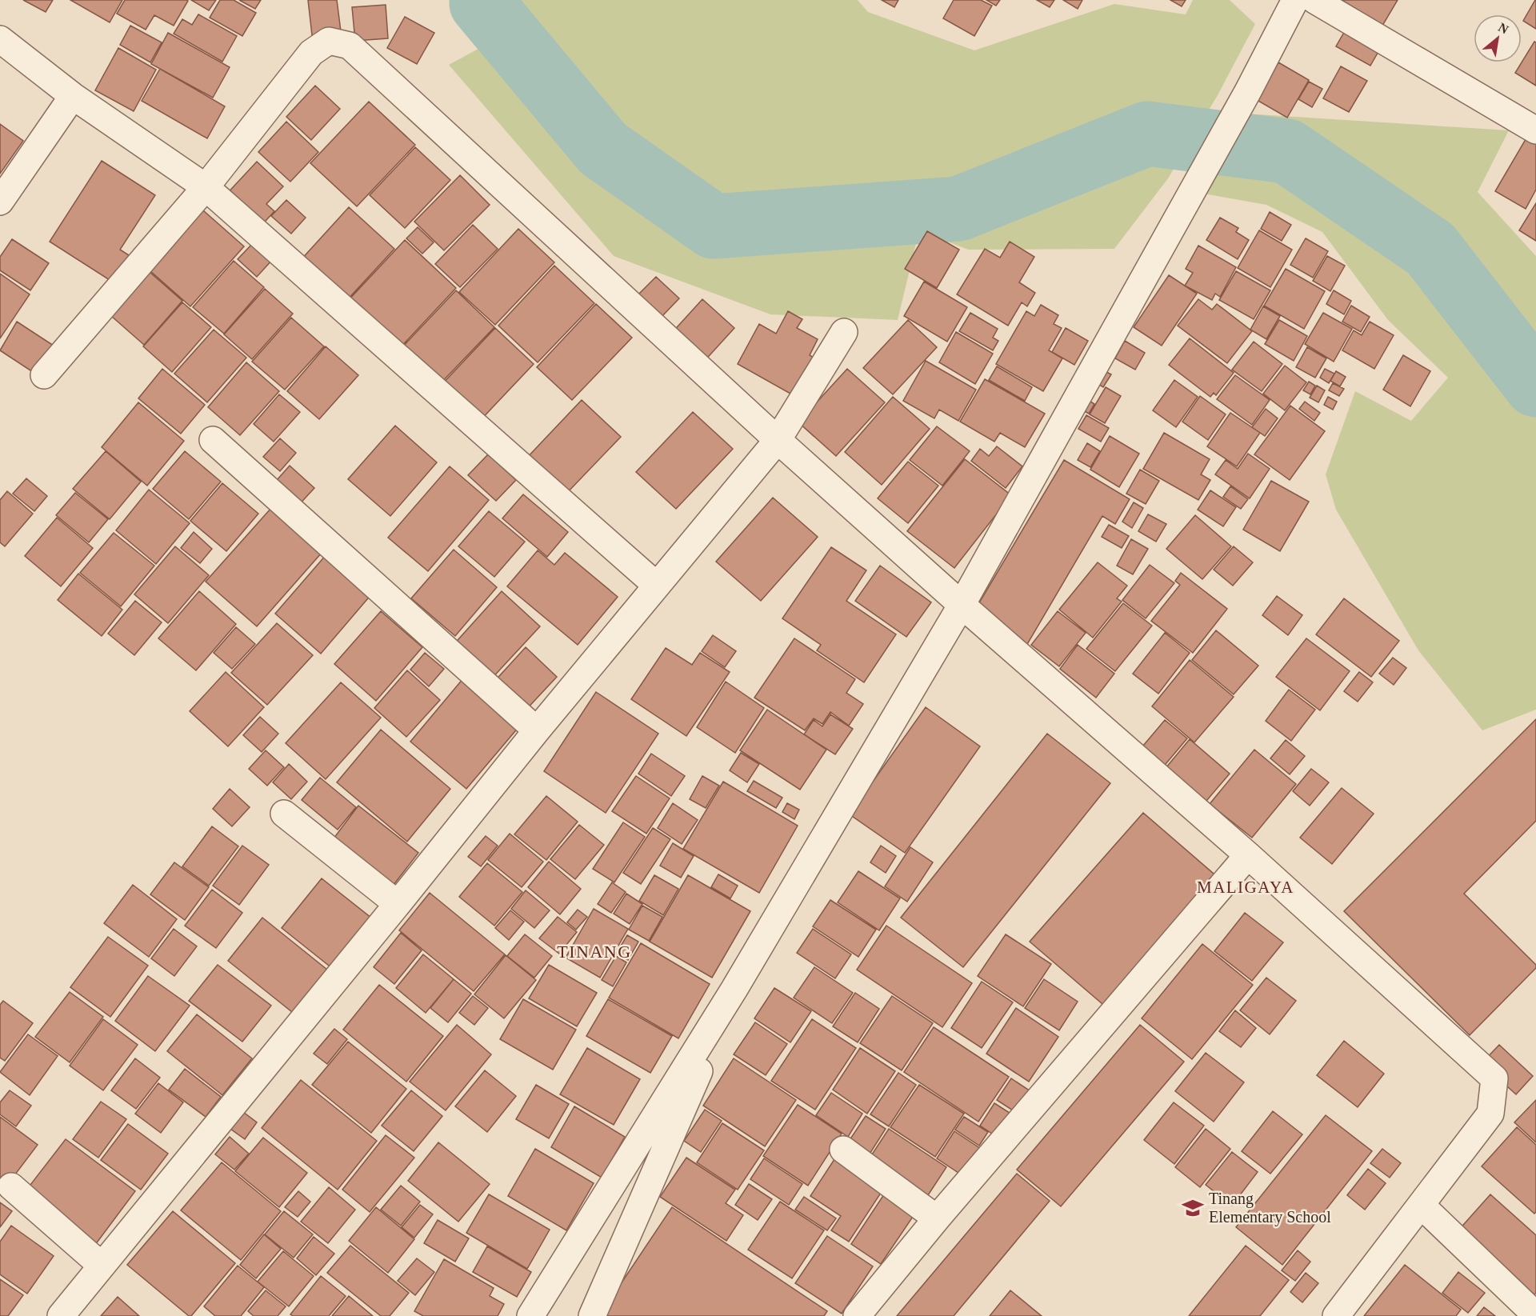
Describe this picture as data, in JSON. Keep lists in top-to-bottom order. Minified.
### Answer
{"districts":["MALIGAYA","TINANG"],"places":{"school or university":["Tinang Elementary School"]},"north":"top right"}
